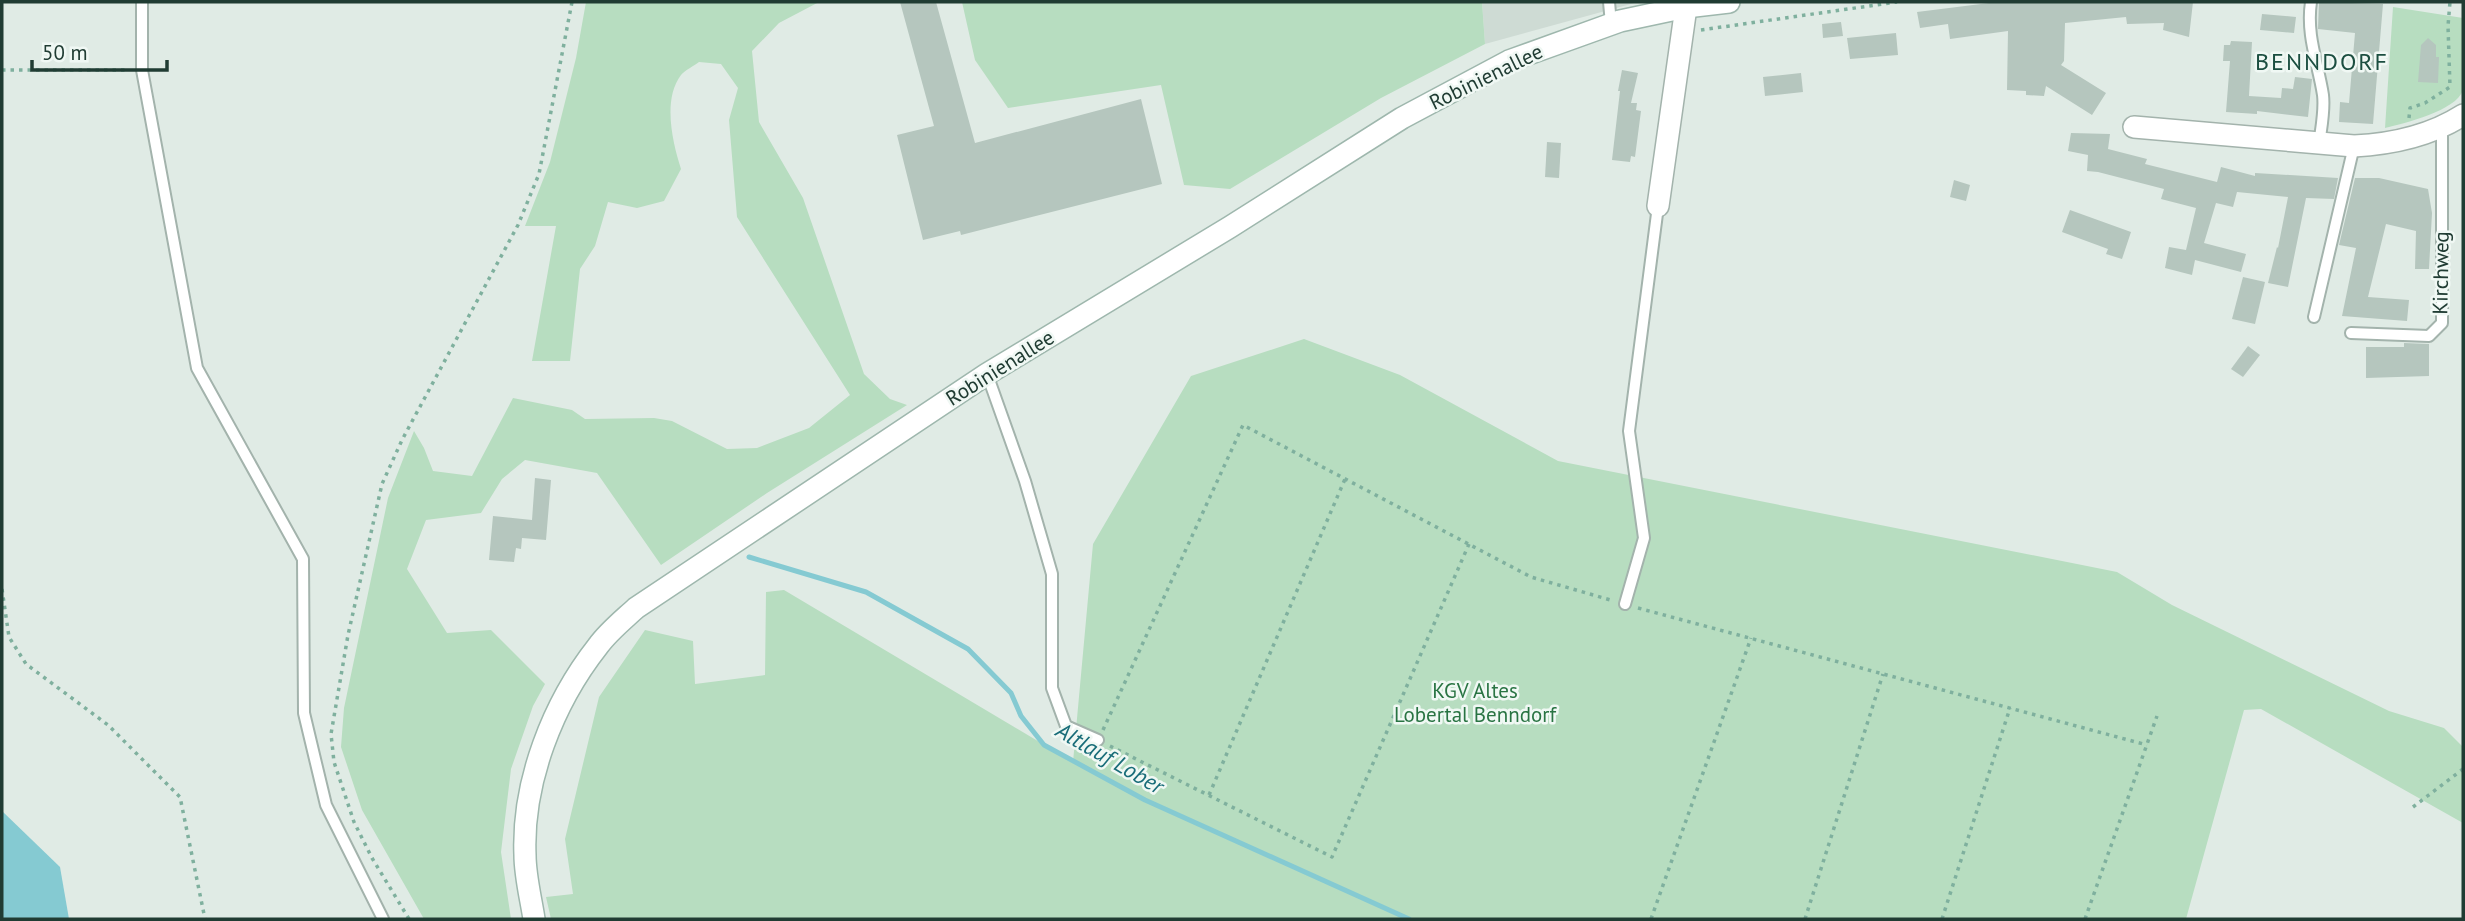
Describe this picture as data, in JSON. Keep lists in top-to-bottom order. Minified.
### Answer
{"streets":{"street":["Robinienallee"],"lane":["Kirchweg"]},"districts":["BENNDORF"],"water":["Altlauf Lober"],"parks":["KGV Altes Lobertal Benndorf"],"scale_bar":"50 m"}
